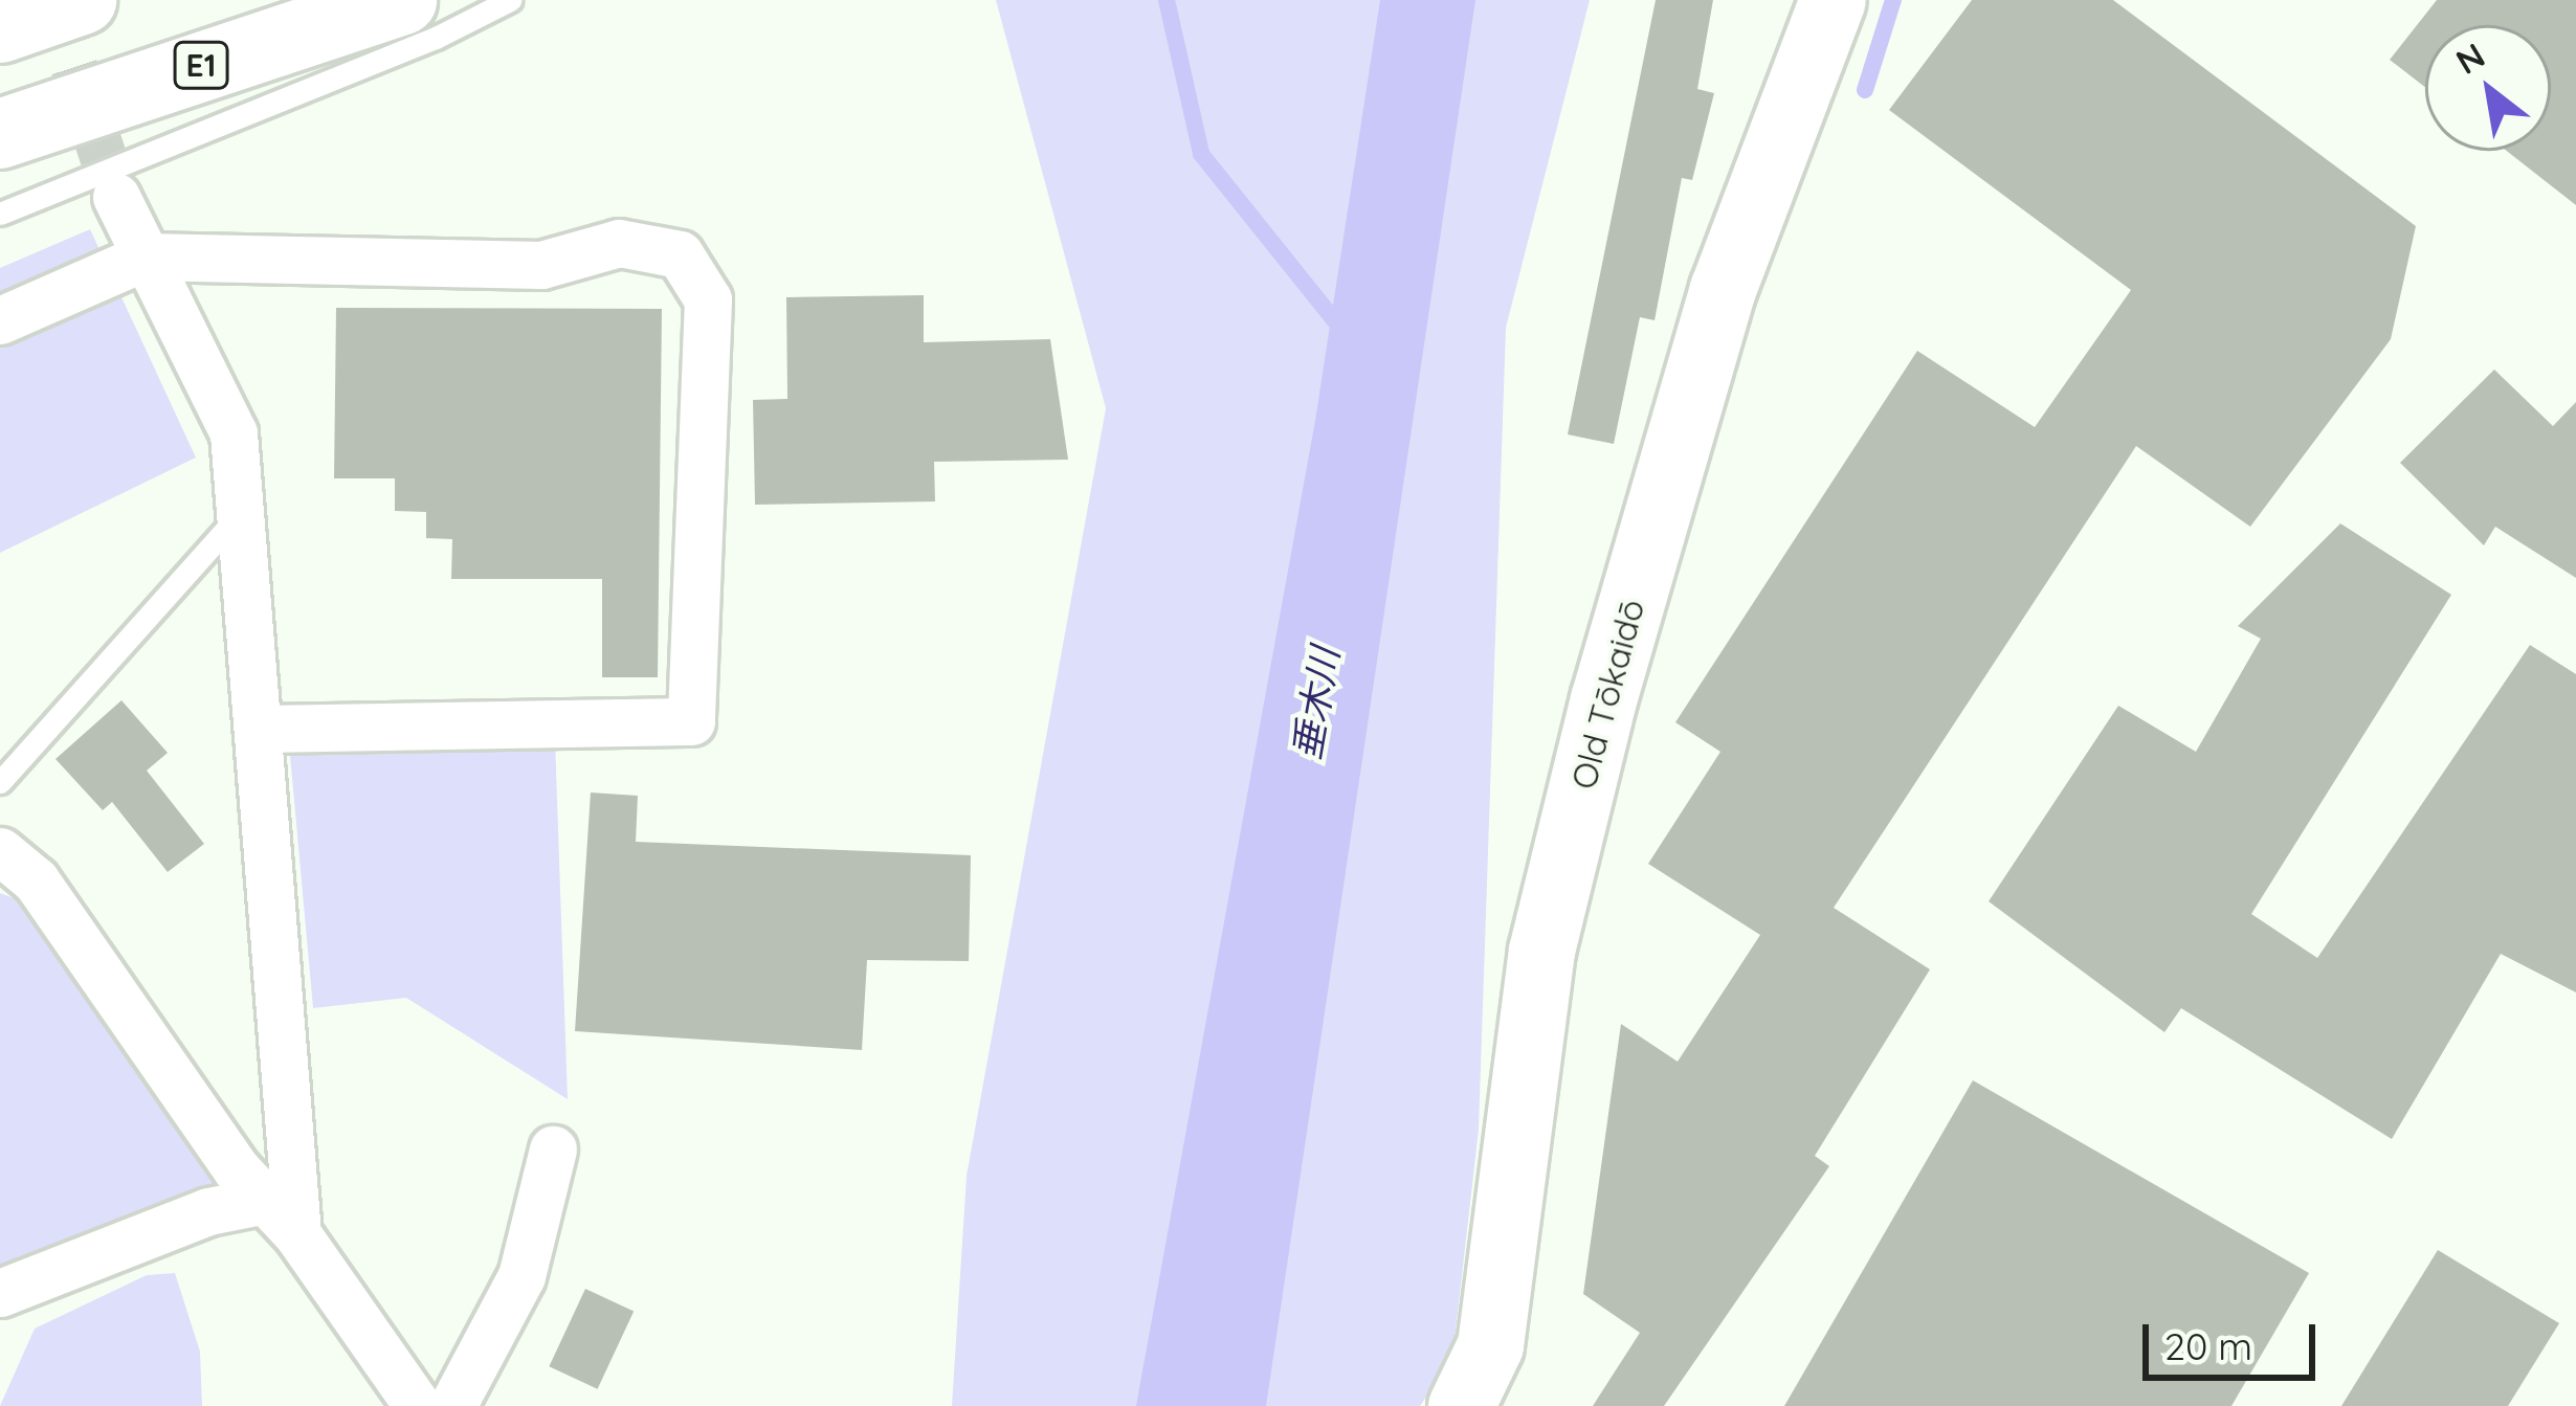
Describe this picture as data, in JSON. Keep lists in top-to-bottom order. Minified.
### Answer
{"streets":{"highway":["E1"],"main road":["Old Tōkaidō"]},"water":["垂木川"],"scale_bar":"20 m","north":"top left"}
